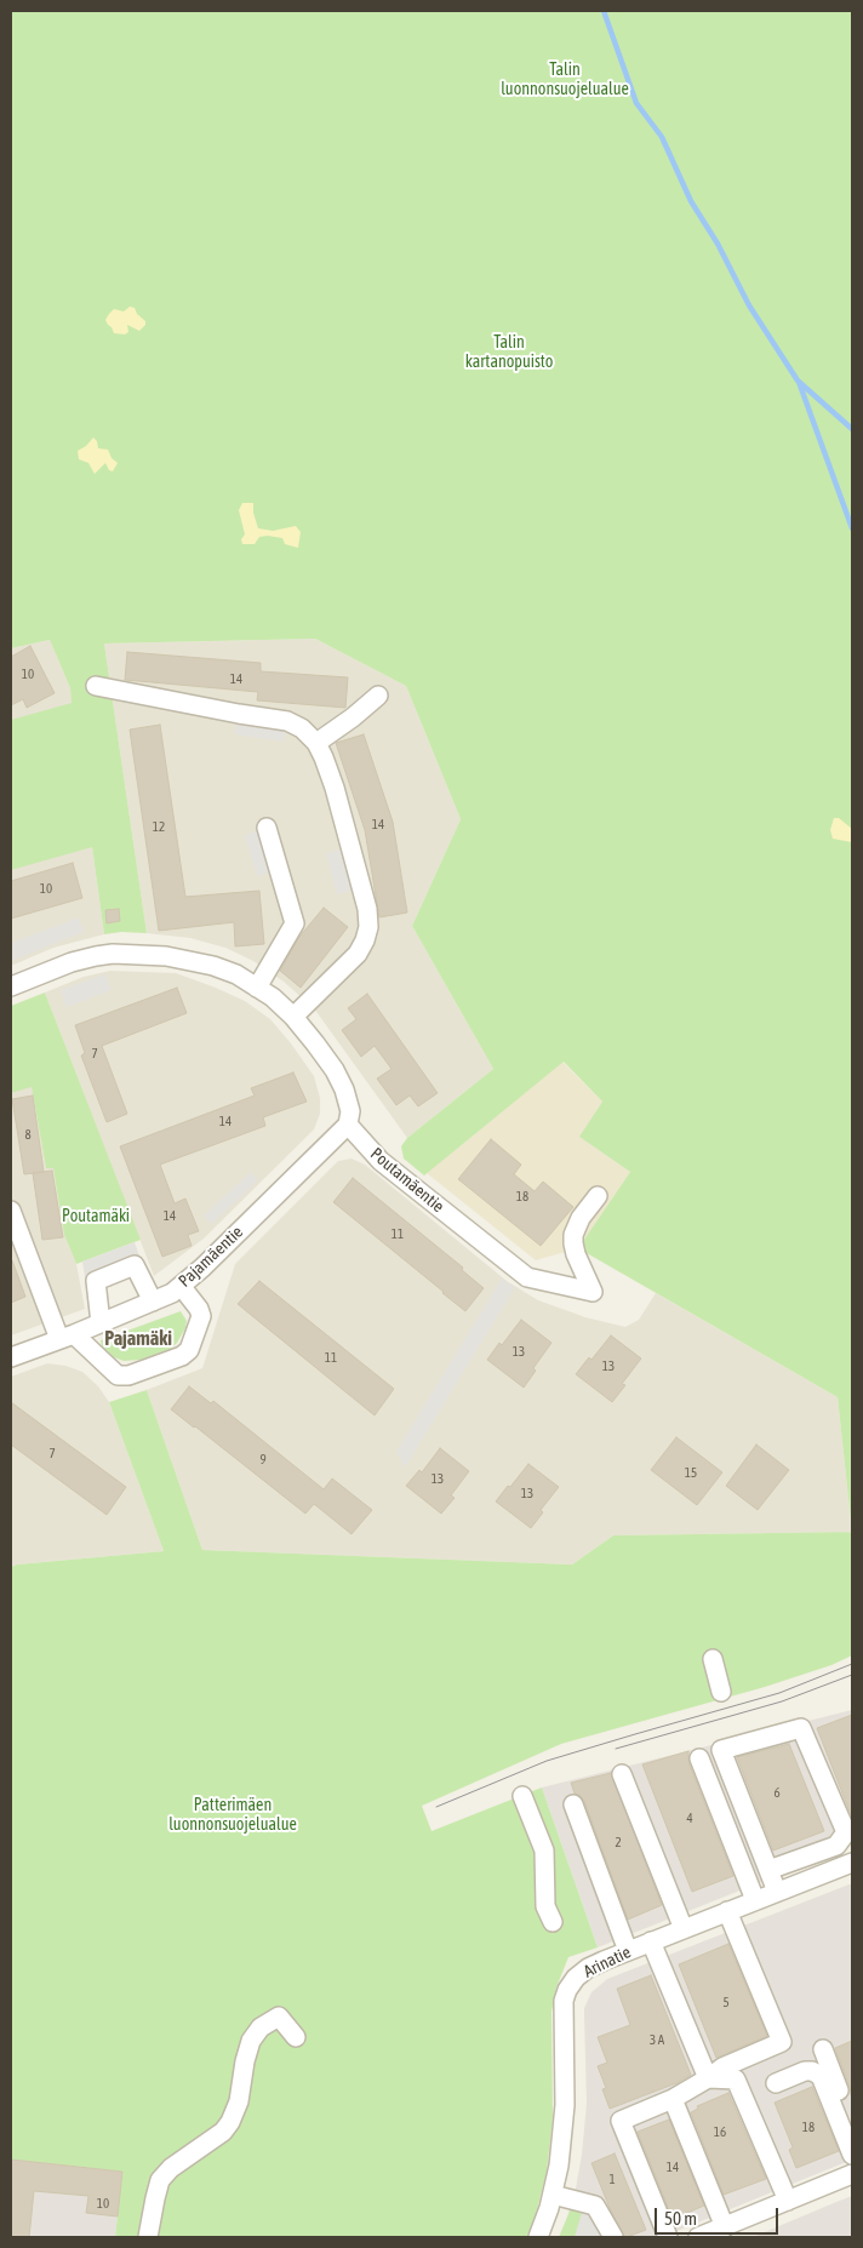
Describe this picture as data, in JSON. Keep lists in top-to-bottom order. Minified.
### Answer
{"streets":{"street":["Poutamäentie","Pajamäentie","Arinatie"]},"crossings":[["Poutamäentie","Pajamäentie"]],"districts":["Pajamäki"],"parks":["Talin luonnonsuojelualue","Talin kartanopuisto","Poutamäki","Patterimäen luonnonsuojelualue"],"house_numbers":["10","14","14","12","10","7","14","8","18","14","11","13","11","13","7","9","15","13","13","6","4","2","5","3 A","18","16","14","1","10"],"scale_bar":"50 m"}
